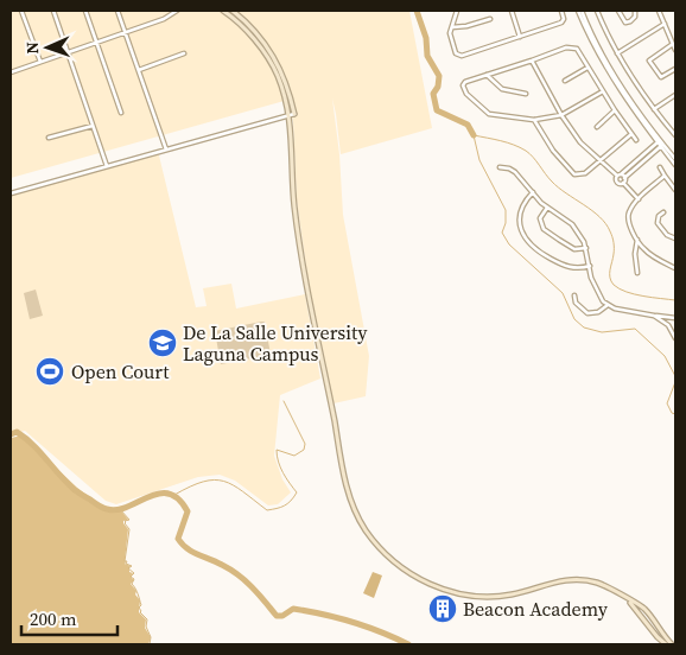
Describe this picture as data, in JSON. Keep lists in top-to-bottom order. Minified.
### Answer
{"places":{"school or university":["De La Salle University Laguna Campus"],"sports":["Open Court"],"building":["Beacon Academy"]},"scale_bar":"200 m","north":"left"}
